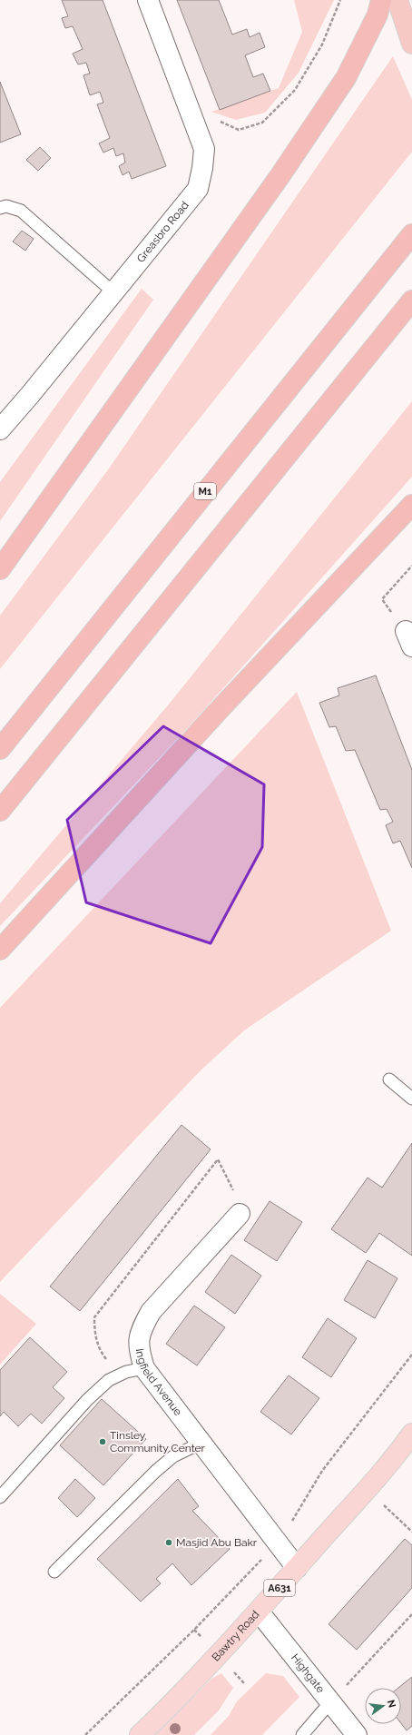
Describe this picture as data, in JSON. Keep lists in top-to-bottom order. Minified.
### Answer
{"streets":{"highway":["M1"],"main road":["A631","Bawtry Road"],"street":["Greasbro Road","Ingfield Avenue","Highgate"]},"crossings":[["Ingfield Avenue","Bawtry Road"],["Bawtry Road","Highgate"]],"places":["Tinsley Community Center","Masjid Abu Bakr"],"north":"right"}
